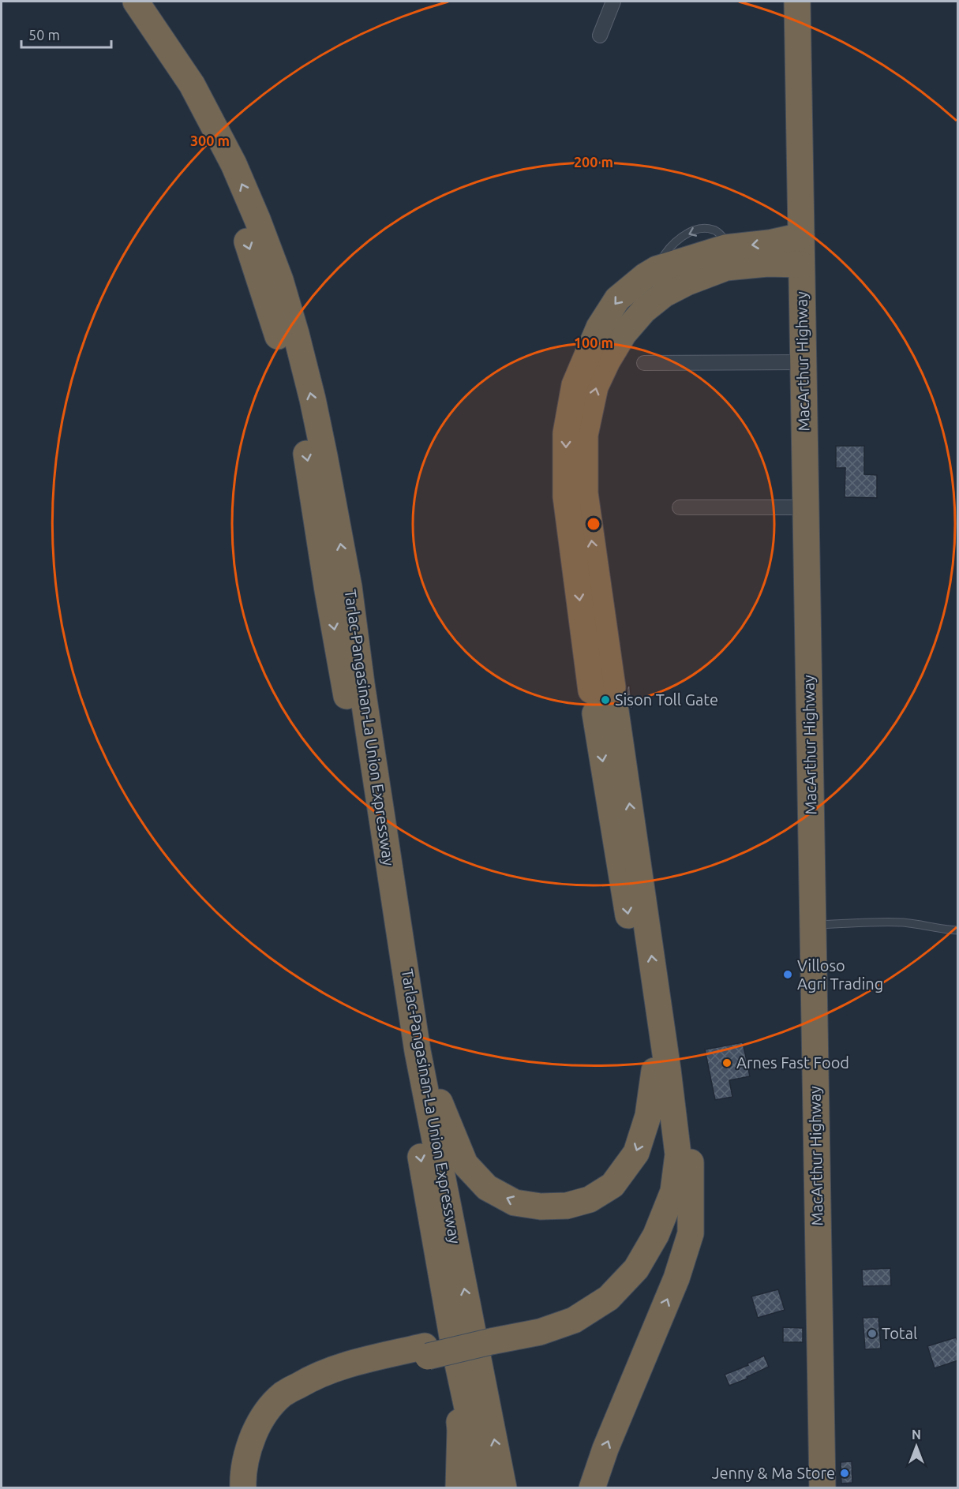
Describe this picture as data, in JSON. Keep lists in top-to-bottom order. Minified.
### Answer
{"streets":{"highway":["MacArthur Highway","Tarlac-Pangasinan-La Union Expressway"]},"places":["Sison Toll Gate","Villoso Agri Trading","Arnes Fast Food","Total","Jenny & Ma Store"],"scale_bar":"50 m","north":"top","rings":["300 m","200 m","100 m"]}
